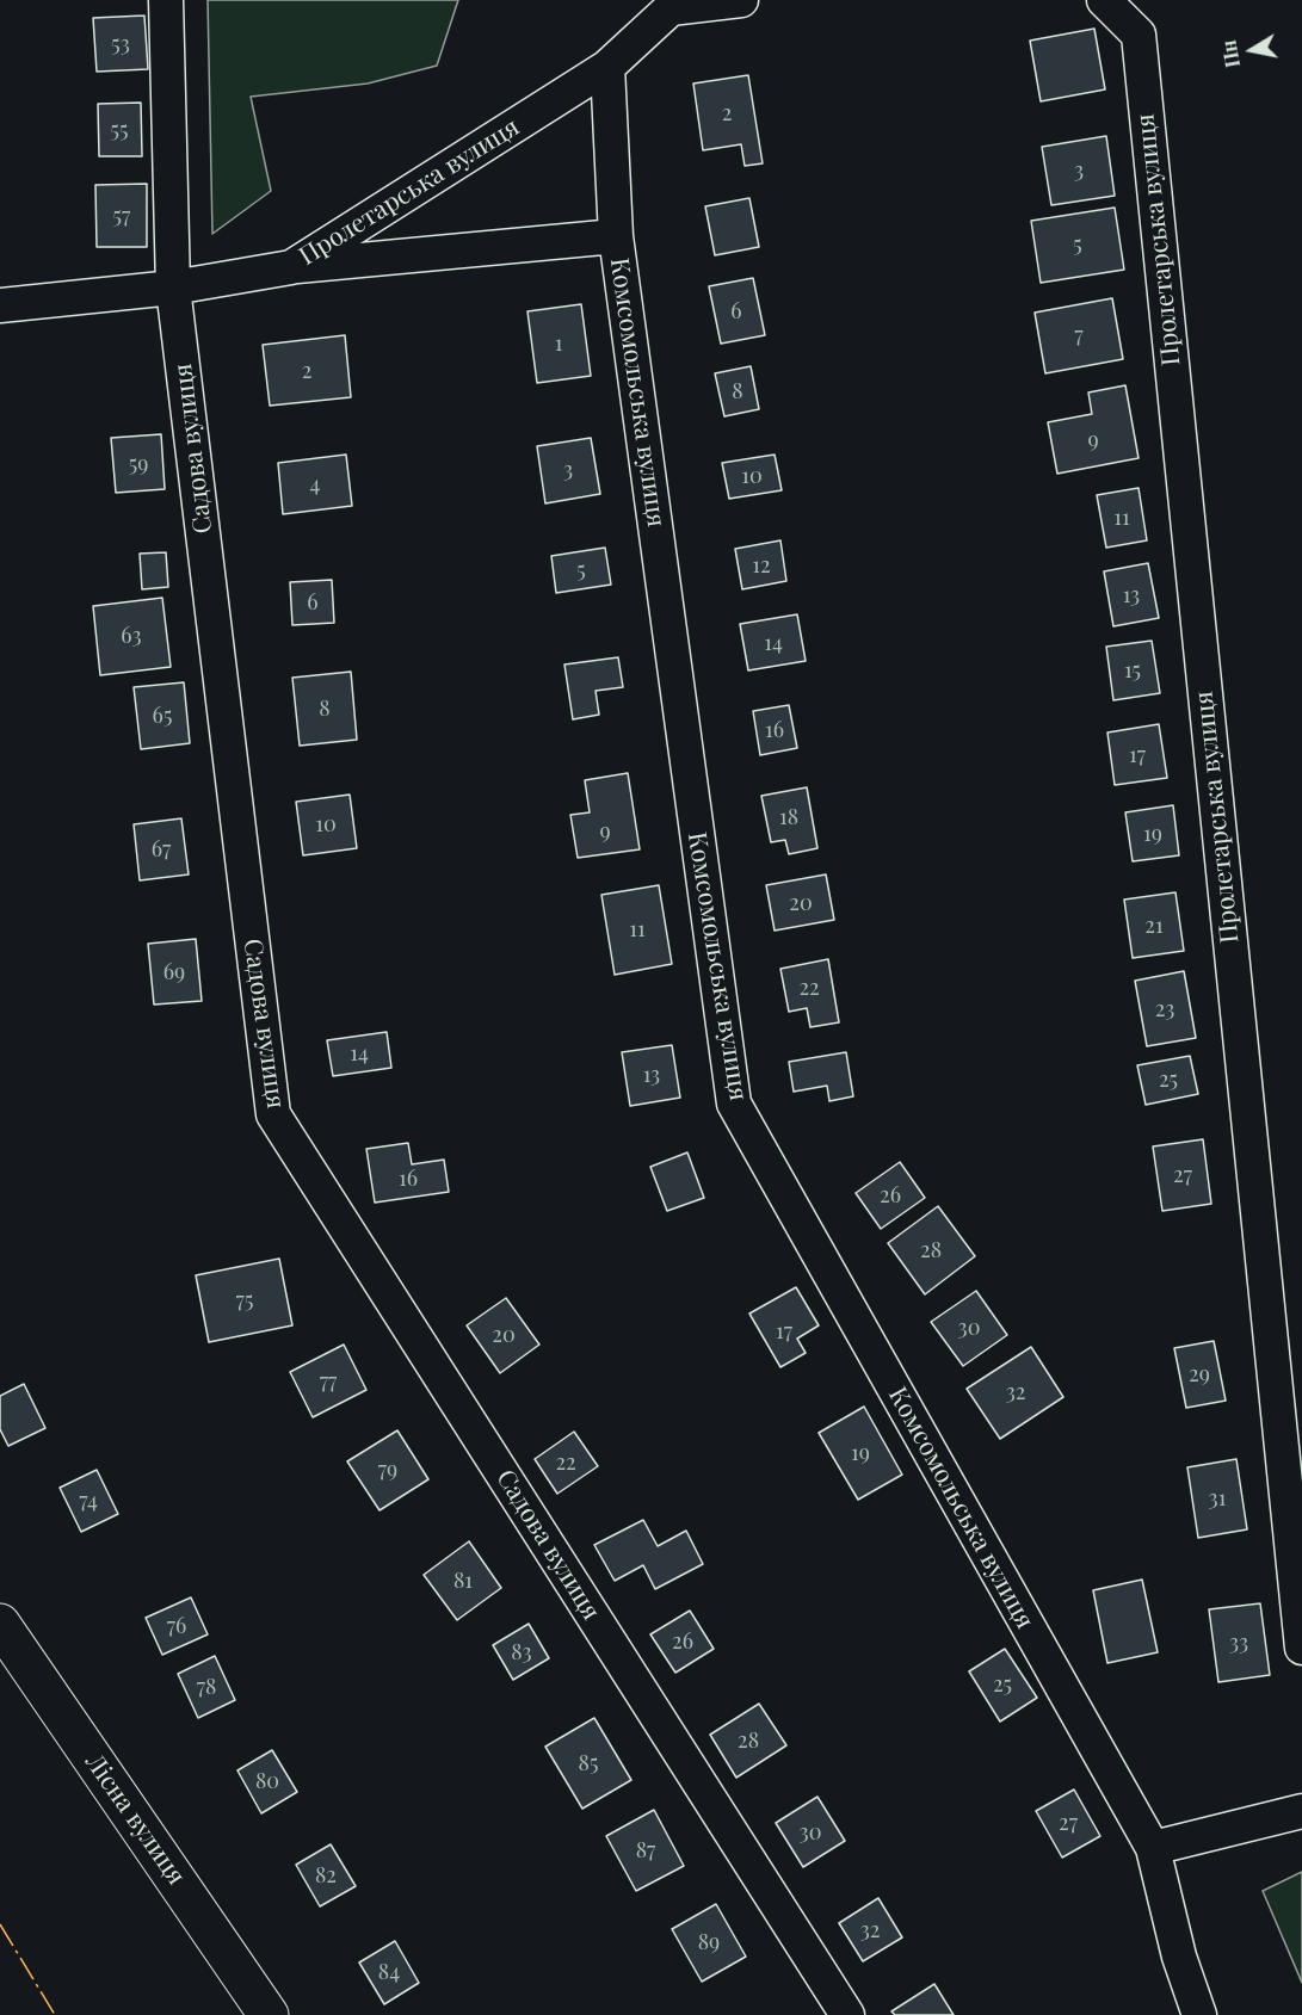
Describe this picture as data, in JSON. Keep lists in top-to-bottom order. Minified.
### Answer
{"streets":{"street":["Пролетарська вулиця","Комсомольська вулиця","Садова вулиця","Лісна вулиця"]},"crossings":[["Пролетарська вулиця","Комсомольська вулиця"],["Пролетарська вулиця","Садова вулиця"]],"house_numbers":["53","2","55","3","57","5","6","7","1","2","8","9","59","3","10","4","11","12","5","13","6","63","14","15","8","65","16","17","18","10","9","19","67","20","21","11","69","22","23","14","13","25","27","16","26","28","75","30","17","20","29","77","32","19","22","79","31","74","81","76","26","33","83","25","78","28","85","80","27","30","87","82","32","89","84"],"north":"left"}
